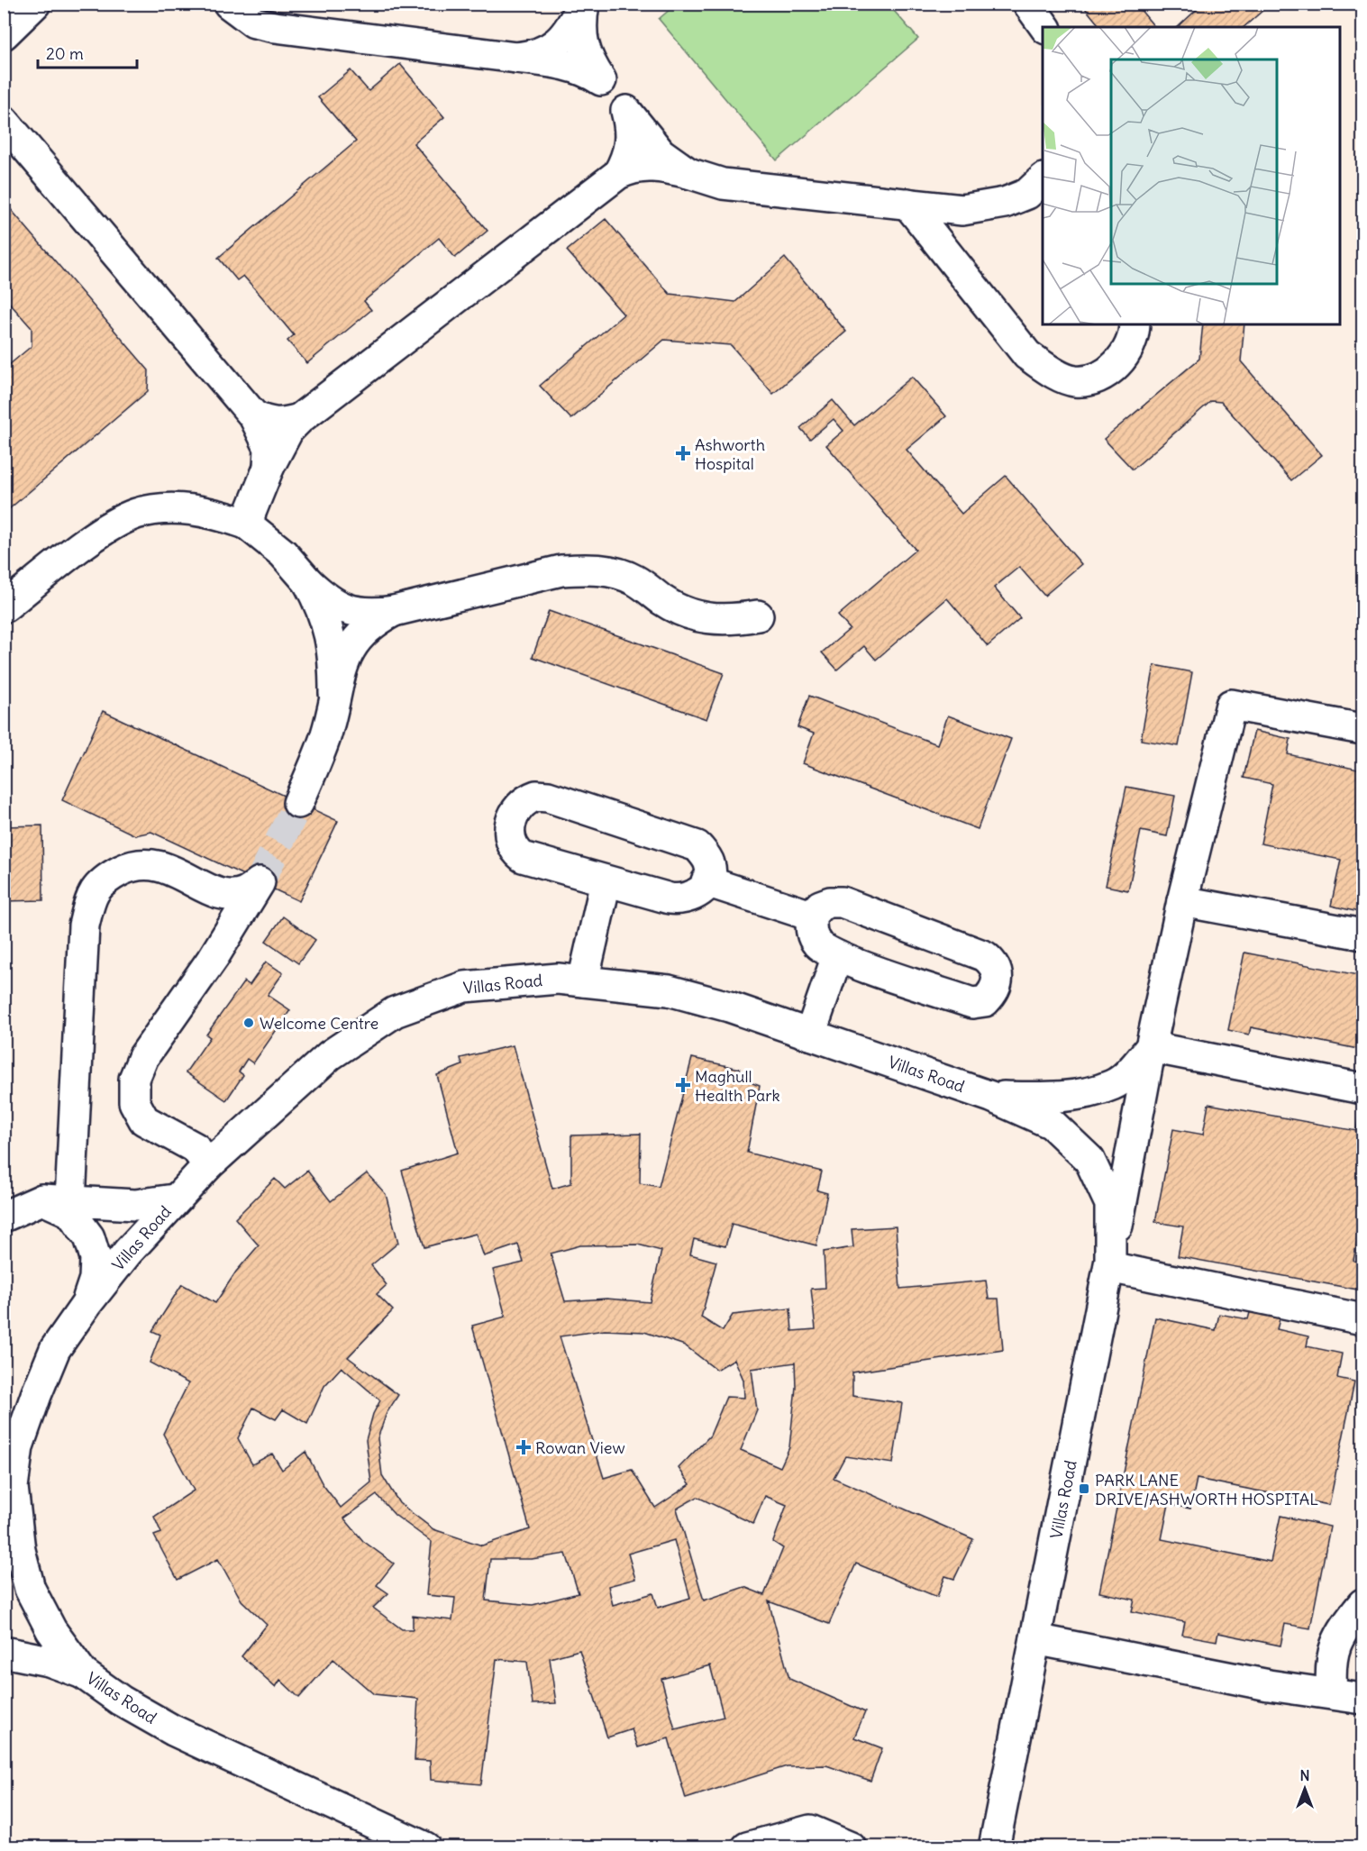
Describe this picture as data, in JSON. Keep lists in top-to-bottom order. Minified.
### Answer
{"streets":{"street":["Villas Road"]},"places":{"health":["Ashworth Hospital","Maghull Health Park","Rowan View"],"other":["Welcome Centre"],"transit":["PARK LANE DRIVE/ASHWORTH HOSPITAL"]},"scale_bar":"20 m","north":"top"}
